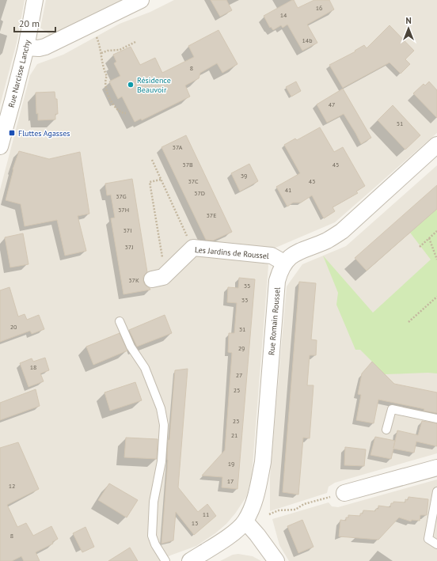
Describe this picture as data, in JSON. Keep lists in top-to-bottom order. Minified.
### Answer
{"streets":{"street":["Rue Narcisse Lanchy","Les Jardins de Roussel","Rue Romain Roussel"]},"crossings":[["Les Jardins de Roussel","Rue Romain Roussel"]],"places":{"other":["Résidence Beauvoir"],"transit":["Fluttes Agasses"]},"house_numbers":["16","14","14b","8","47","51","37A","37B","45","39","37C","43","41","37D","37G","37H","37E","37I","37J","37K","35","33","20","31","29","18","27","25","23","21","19","17","12","11","13","8"],"scale_bar":"20 m","north":"top"}
